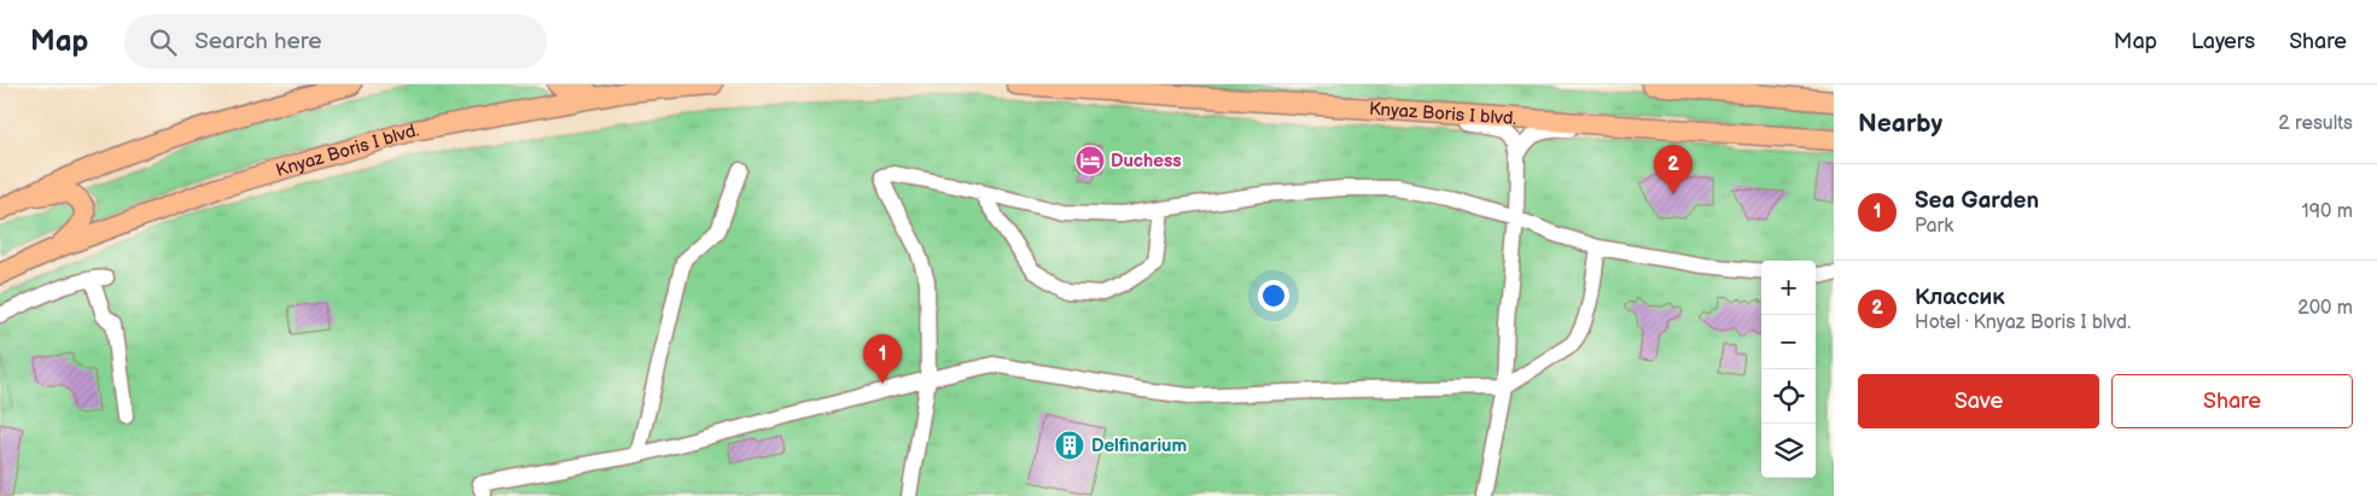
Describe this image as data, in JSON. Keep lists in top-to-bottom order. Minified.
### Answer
{"streets":{"main road":["Knyaz Boris I blvd."]},"places":{"hotel":["Duchess"],"building":["Delfinarium"]},"page":{"header":"Map","search":"Search here","nav":["Map","Layers","Share"],"heading":["Nearby","2 results"],"pins":["2","1"],"list":[{"mark":"1","name":"Sea Garden","note":"Park","value":"190 m"},{"mark":"2","name":"Классик","note":"Hotel · Knyaz Boris I blvd.","value":"200 m"}],"map_buttons":["+","−"],"buttons":["Save","Share"]}}
